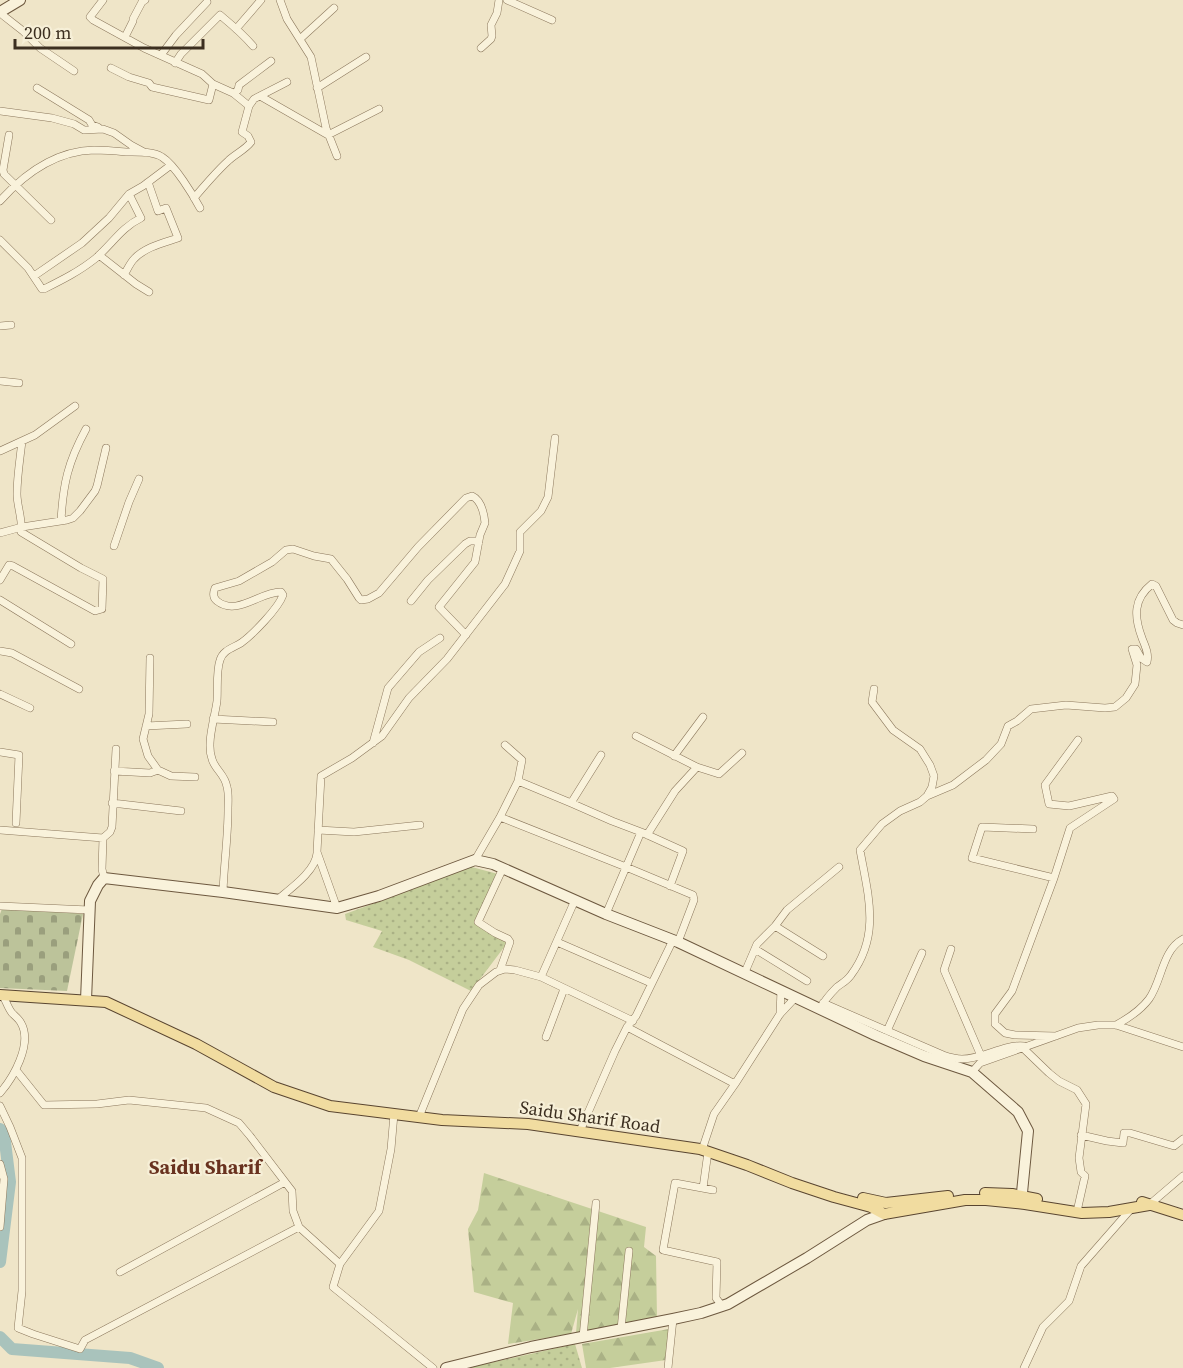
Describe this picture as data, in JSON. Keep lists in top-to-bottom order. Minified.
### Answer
{"streets":{"main road":["Saidu Sharif Road"]},"districts":["Saidu Sharif"],"scale_bar":"200 m"}
